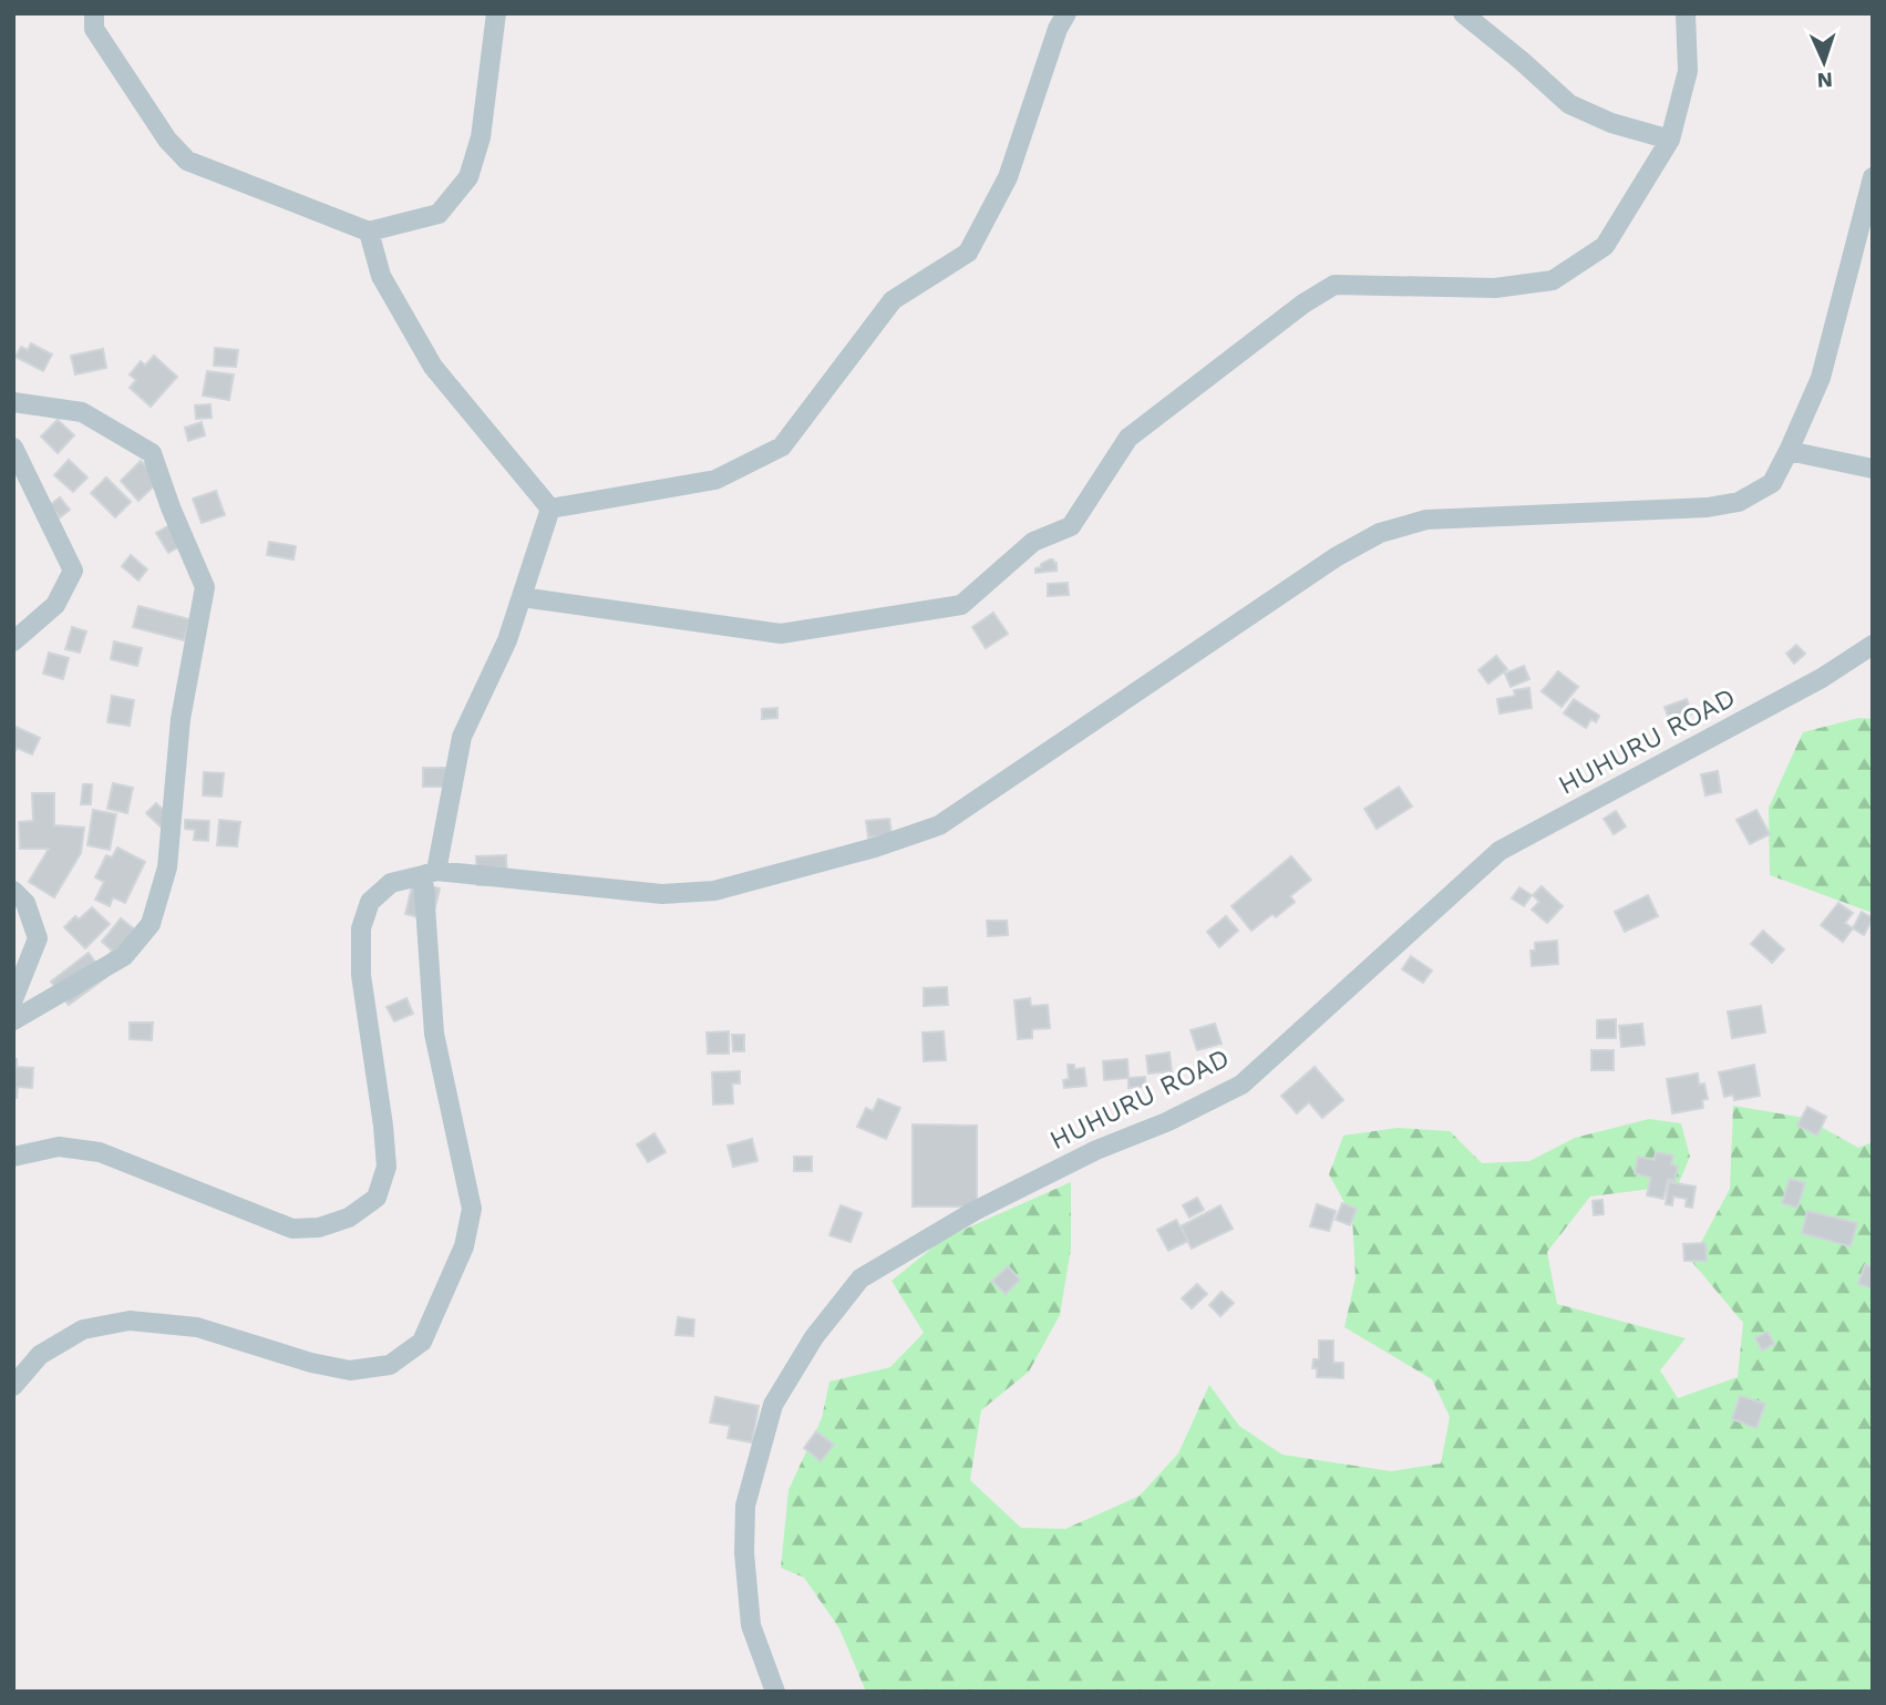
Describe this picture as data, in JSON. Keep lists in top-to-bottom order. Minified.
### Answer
{"streets":{"street":["HUHURU ROAD"]},"north":"bottom"}
